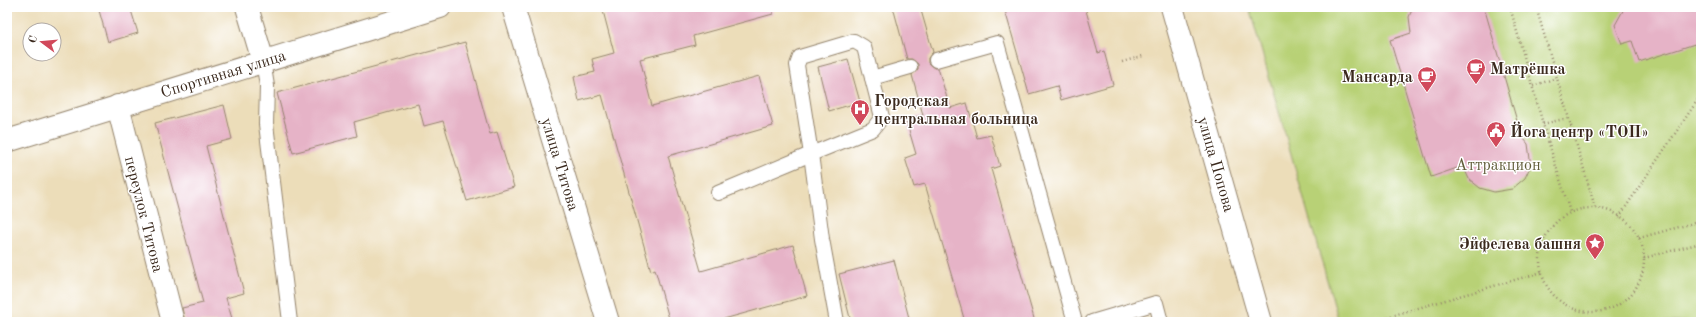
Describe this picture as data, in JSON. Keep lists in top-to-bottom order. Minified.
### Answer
{"streets":{"street":["Спортивная улица","улица Титова","улица Попова","переулок Титова"]},"crossings":[["Спортивная улица","переулок Титова"]],"parks":["Аттракцион"],"places":{"cafe":["Матрёшка","Мансарда"],"hospital":["Городская центральная больница"],"public building":["Йога центр «ТОП»"],"place":["Эйфелева башня"]},"north":"left"}
